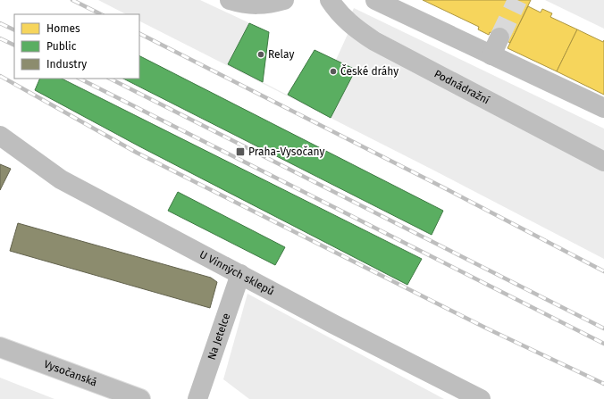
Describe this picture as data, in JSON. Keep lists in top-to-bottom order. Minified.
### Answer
{"streets":{"street":["Podnádražní","U Vinných sklepů","Na Jetelce","Vysočanská"]},"crossings":[["U Vinných sklepů","Na Jetelce"]],"places":{"other":["Relay","České dráhy"],"transit":["Praha-Vysočany"]},"legend":["Homes","Public","Industry"]}
